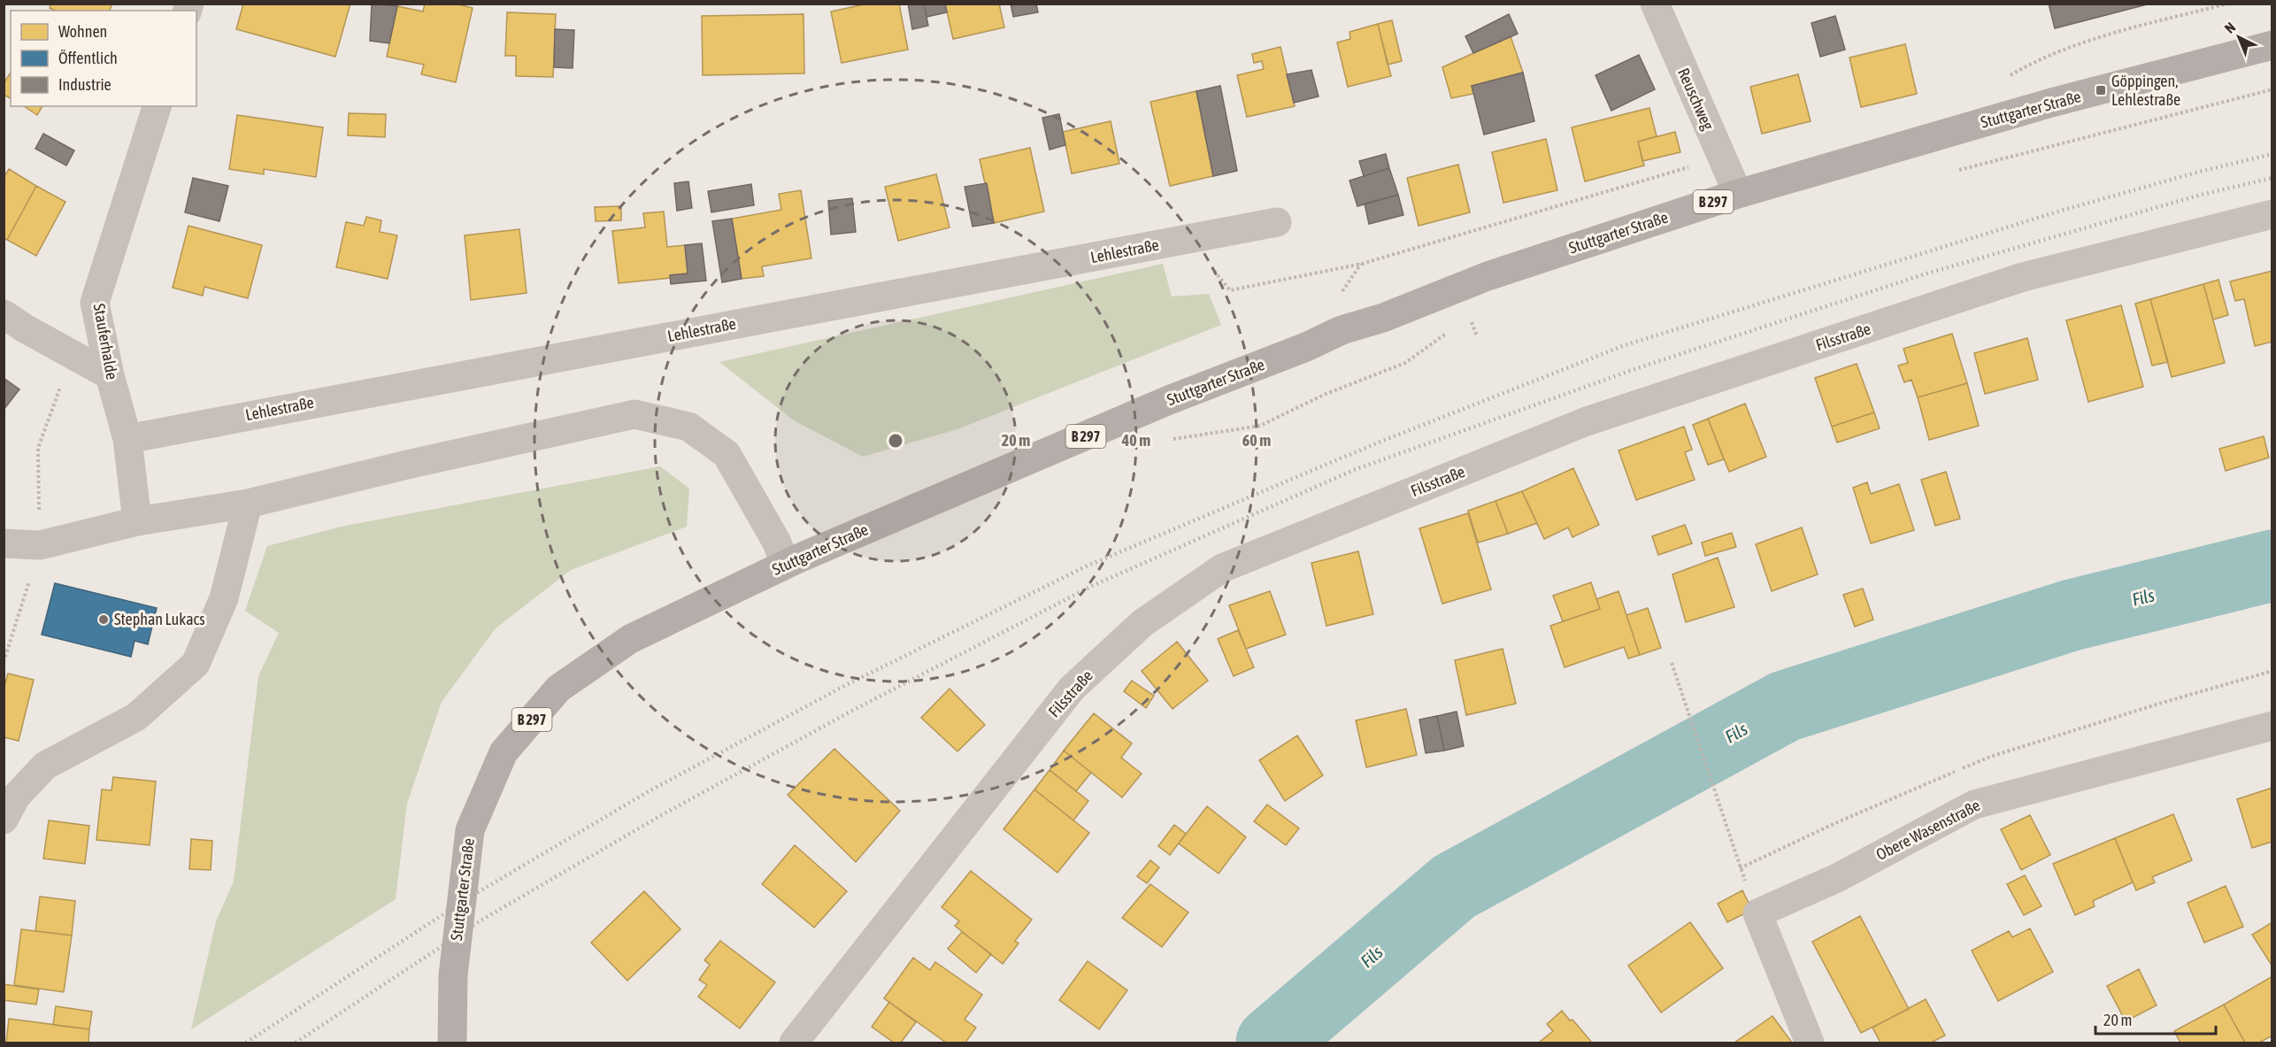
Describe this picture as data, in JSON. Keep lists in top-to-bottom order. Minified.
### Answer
{"streets":{"main road":["Stuttgarter Straße","B 297"],"street":["Reuschweg","Lehlestraße","Filsstraße","Stauferhalde","Obere Wasenstraße"]},"crossings":[["Reuschweg","Stuttgarter Straße"],["Lehlestraße","Stauferhalde"]],"water":["Fils"],"places":{"transit":["Göppingen, Lehlestraße"],"other":["Stephan Lukacs"]},"legend":["Wohnen","Öffentlich","Industrie"],"scale_bar":"20 m","north":"top left","rings":["20 m","40 m","60 m"]}
